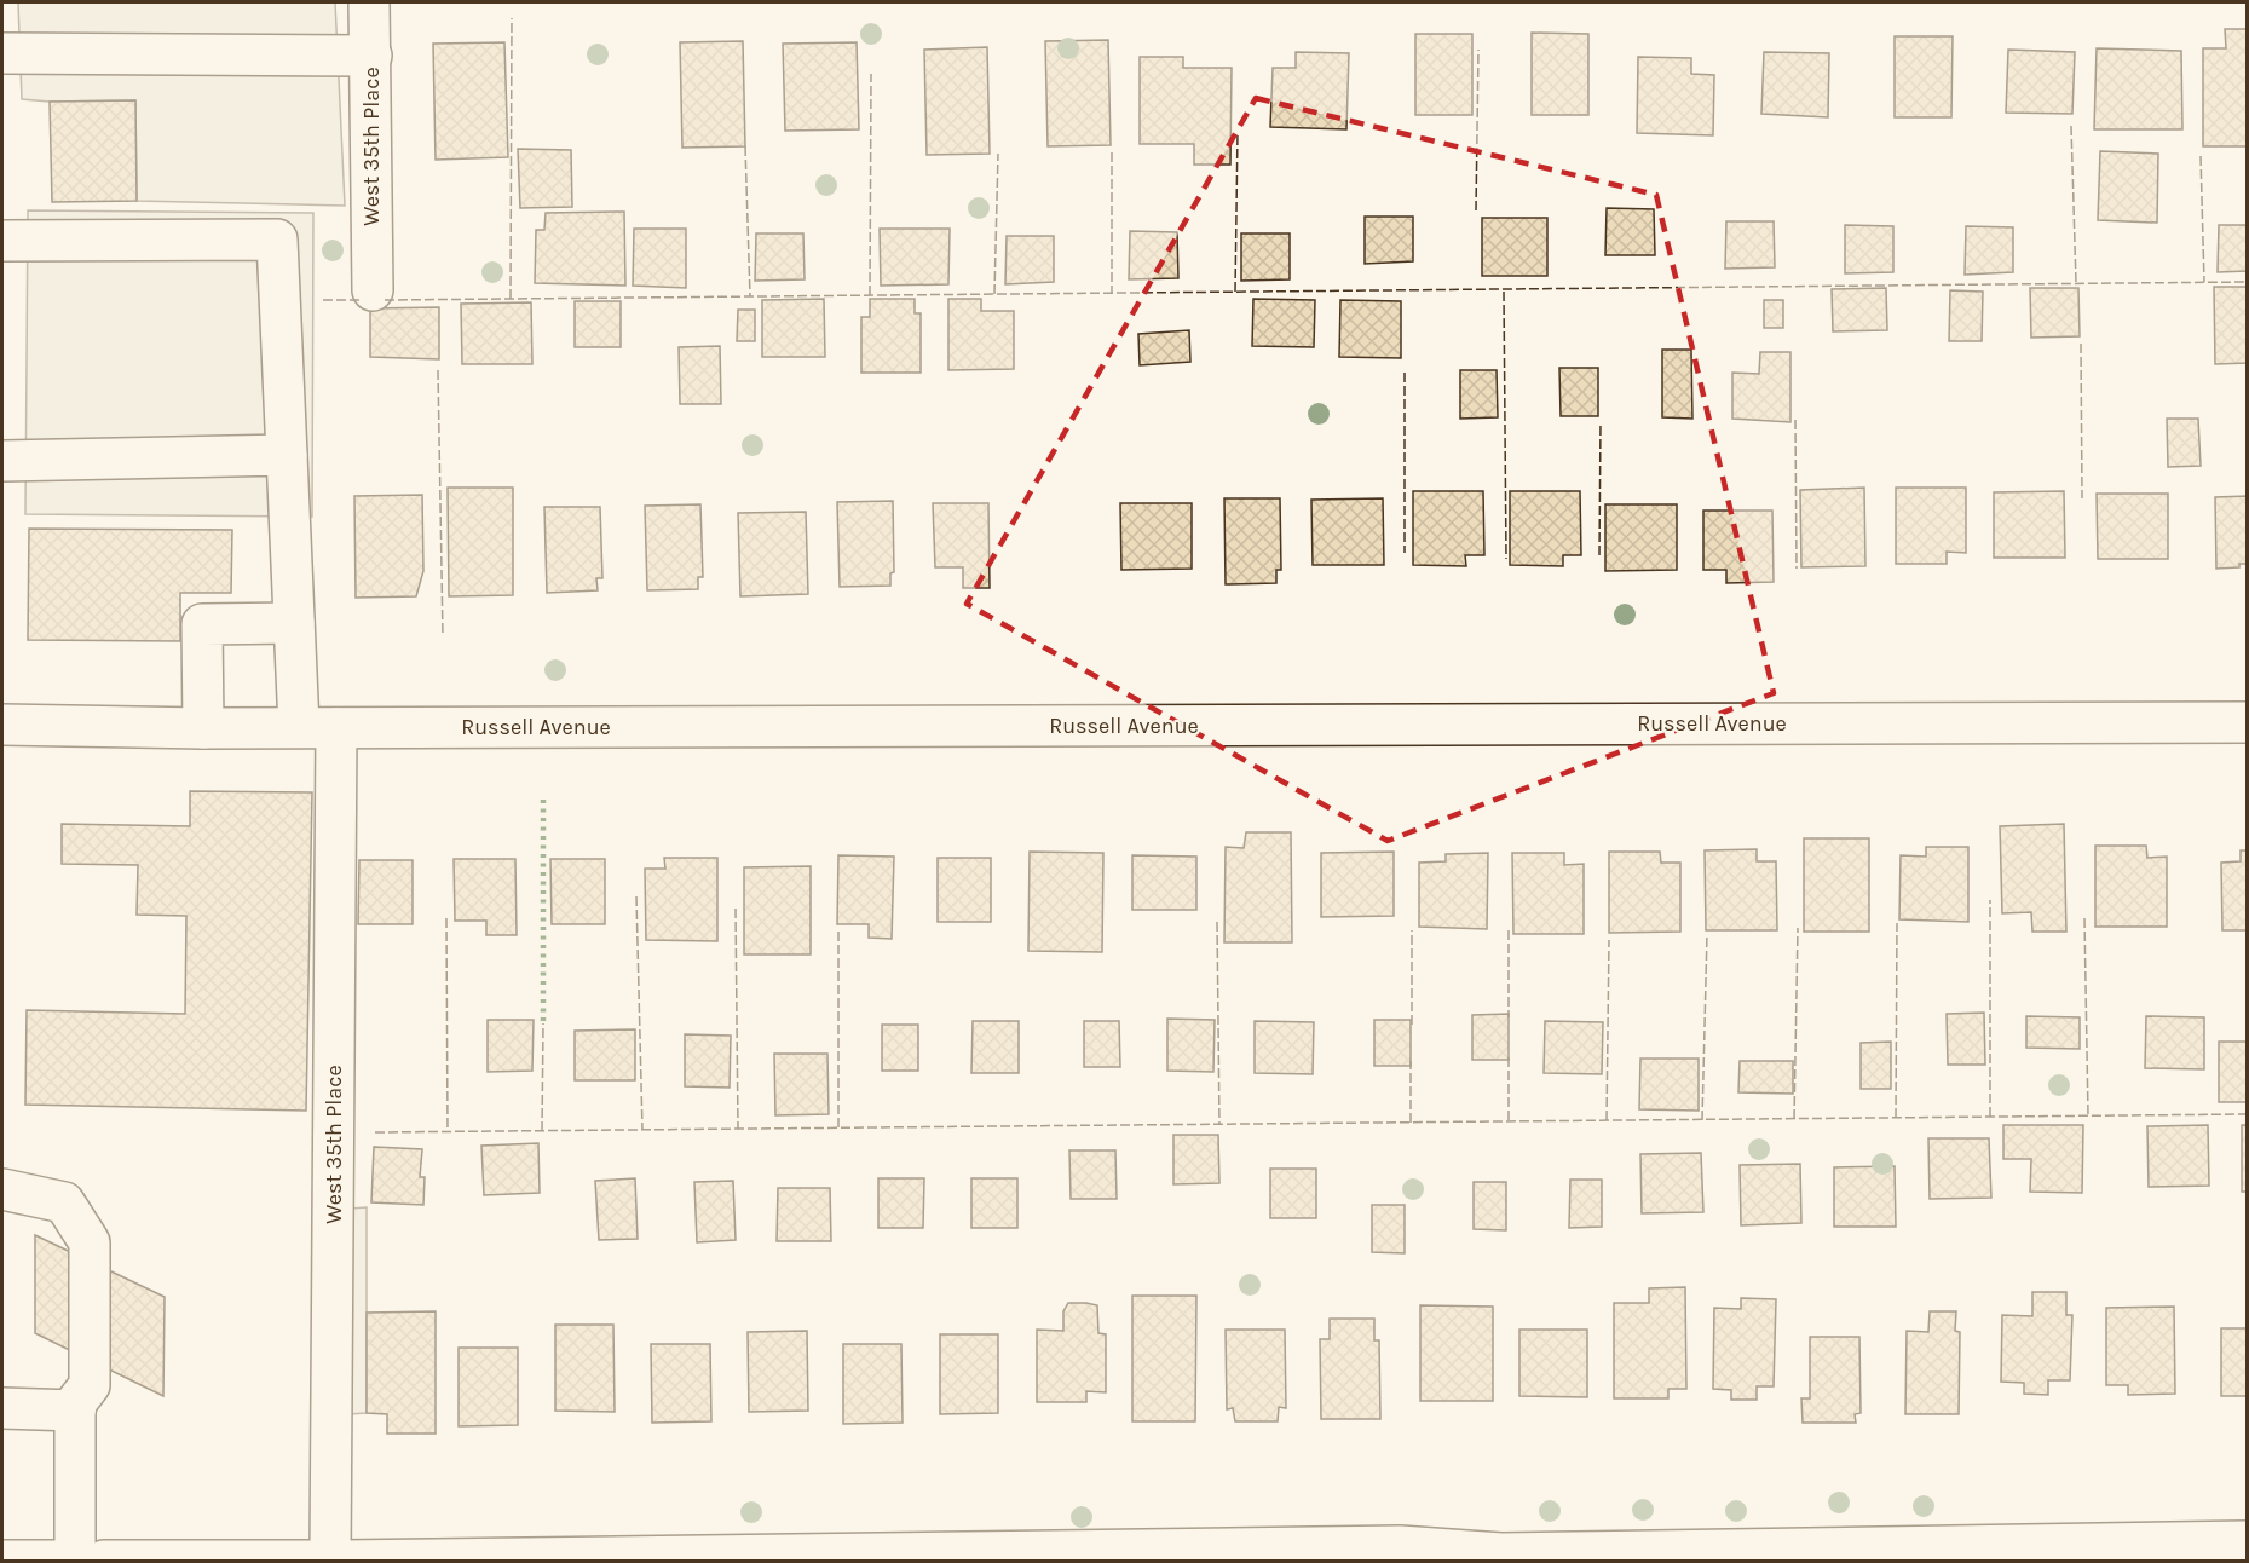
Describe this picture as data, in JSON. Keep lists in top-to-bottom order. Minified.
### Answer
{"streets":{"street":["West 35th Place","Russell Avenue"]},"crossings":[["West 35th Place","Russell Avenue"]]}
